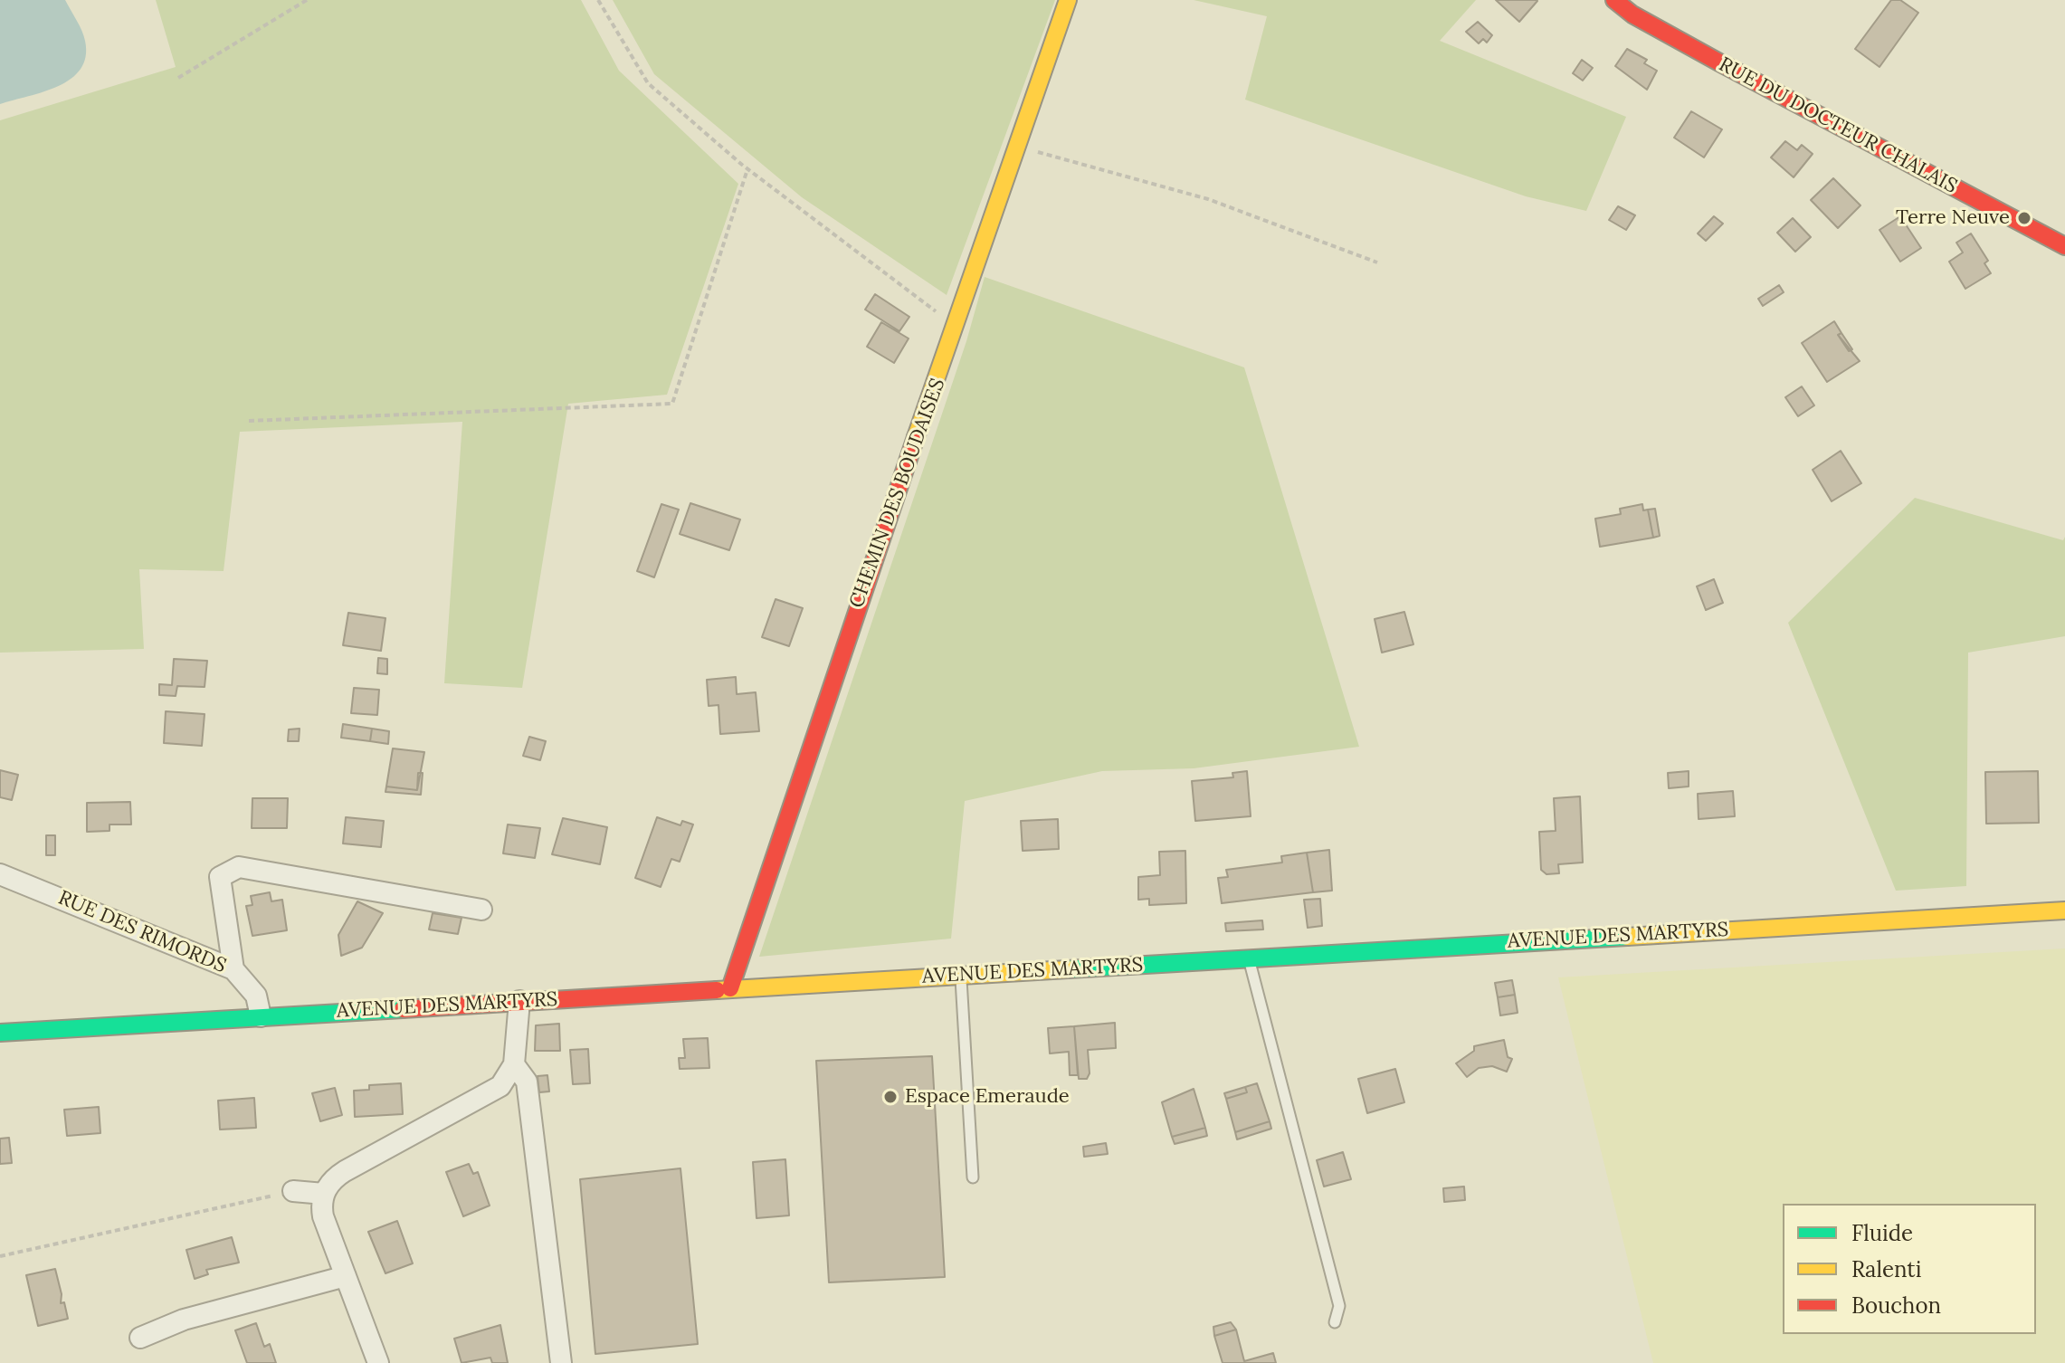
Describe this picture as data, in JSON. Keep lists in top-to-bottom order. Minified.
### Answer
{"streets":{"main road":["RUE DU DOCTEUR CHALAIS","CHEMIN DES BOUDAISES","AVENUE DES MARTYRS"],"street":["RUE DES RIMORDS"]},"crossings":[["CHEMIN DES BOUDAISES","AVENUE DES MARTYRS"],["RUE DES RIMORDS","AVENUE DES MARTYRS"]],"places":["Terre Neuve","Espace Emeraude"],"legend":["Fluide","Ralenti","Bouchon"]}
